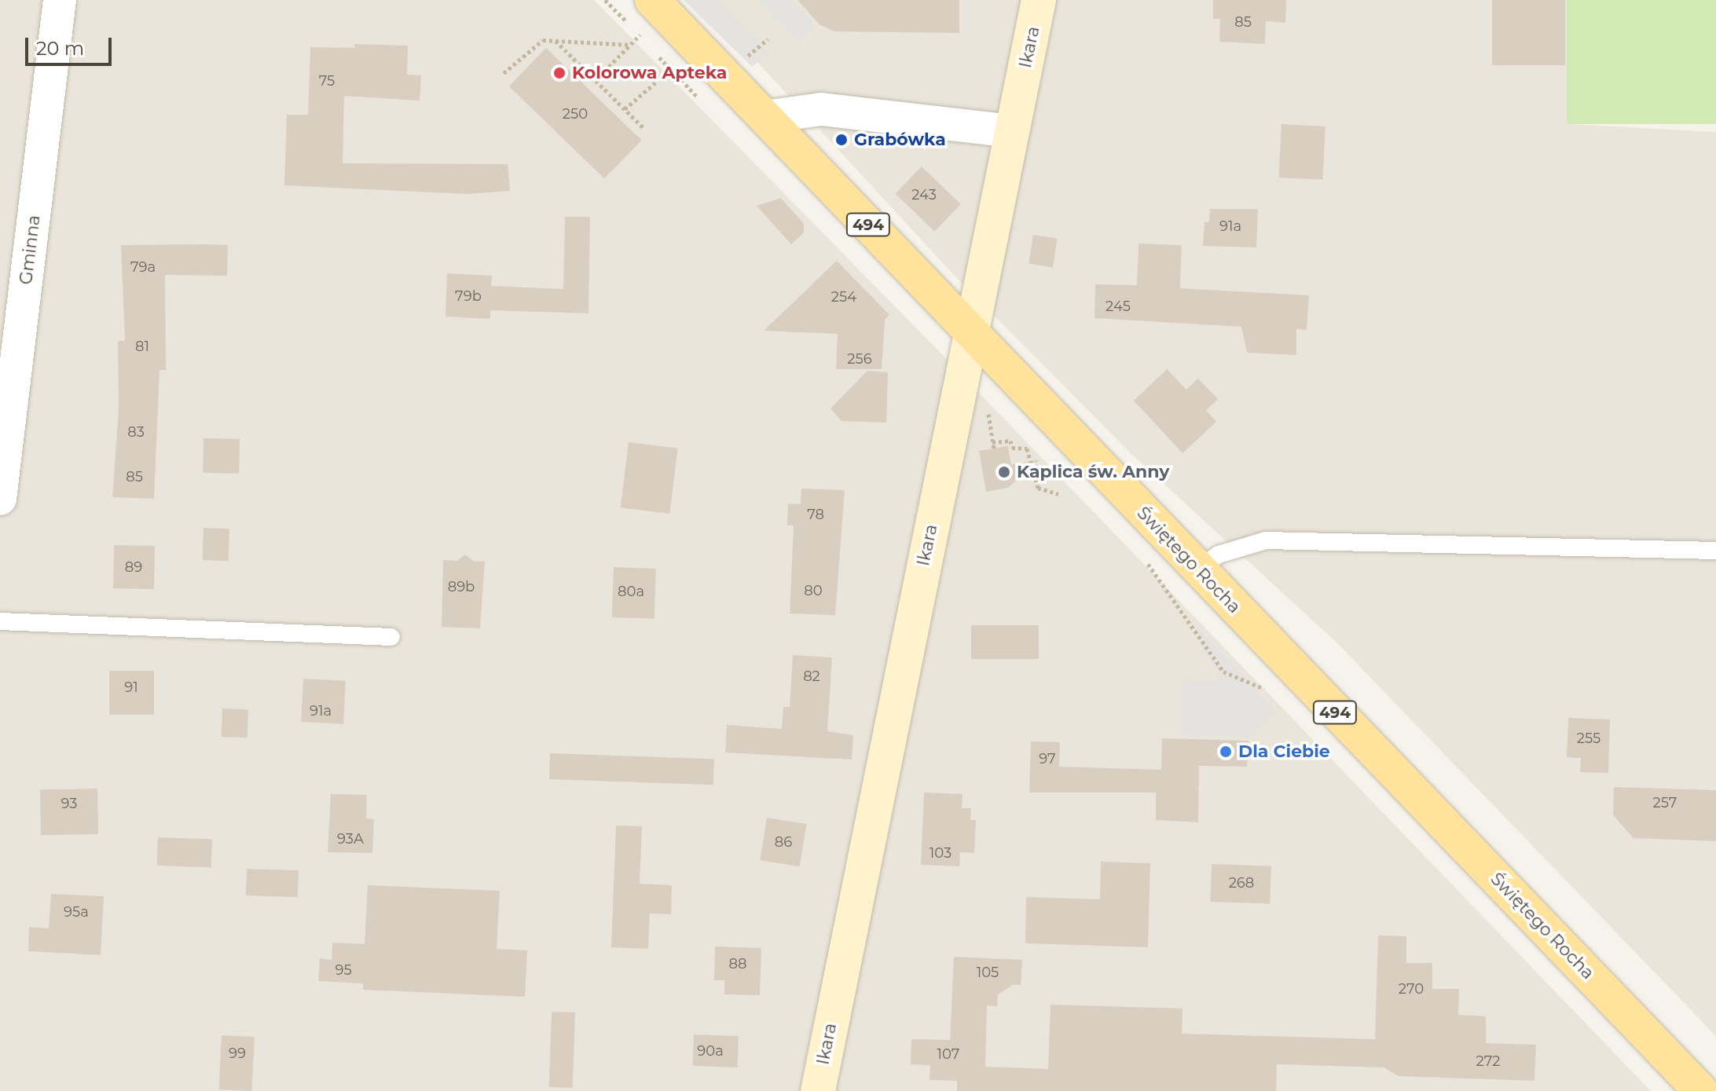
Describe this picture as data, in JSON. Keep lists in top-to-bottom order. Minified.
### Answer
{"streets":{"main road":["494","Świętego Rocha"],"street":["Ikara","Gminna"]},"crossings":[["Ikara","Świętego Rocha"]],"places":["Kolorowa Apteka","Grabówka","Kaplica św. Anny","Dla Ciebie"],"house_numbers":["85","75","250","243","91a","79a","79b","254","245","81","256","83","85","78","89","89b","80","80a","82","91","91a","255","97","257","93","93A","86","103","268","95a","88","95","105","270","90a","99","107","272"],"scale_bar":"20 m"}
